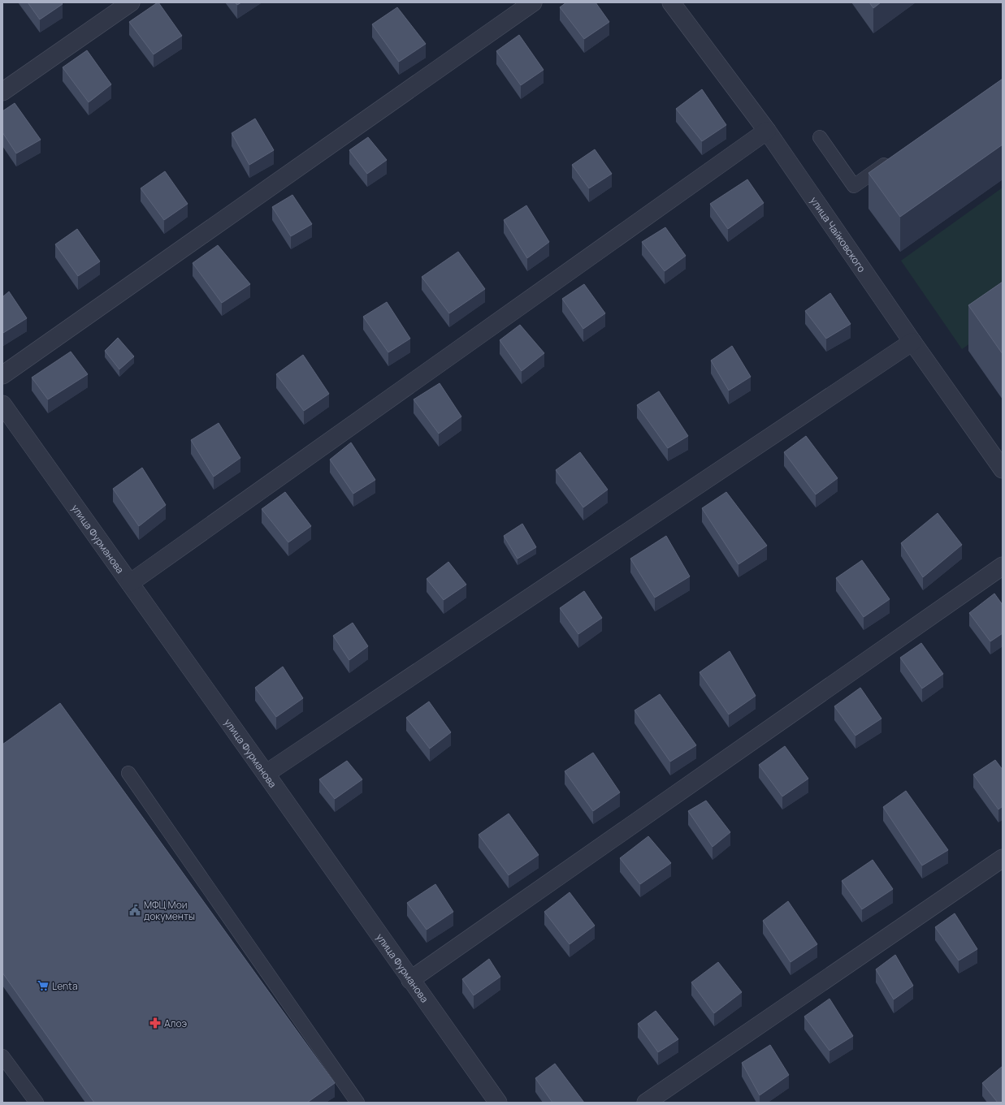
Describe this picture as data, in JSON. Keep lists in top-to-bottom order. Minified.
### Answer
{"streets":{"street":["улица Чайковского","улица Фурманова"]},"places":{"public building":["МФЦ Мои документы"],"supermarket":["Lenta"],"pharmacy":["Алоэ"]}}
